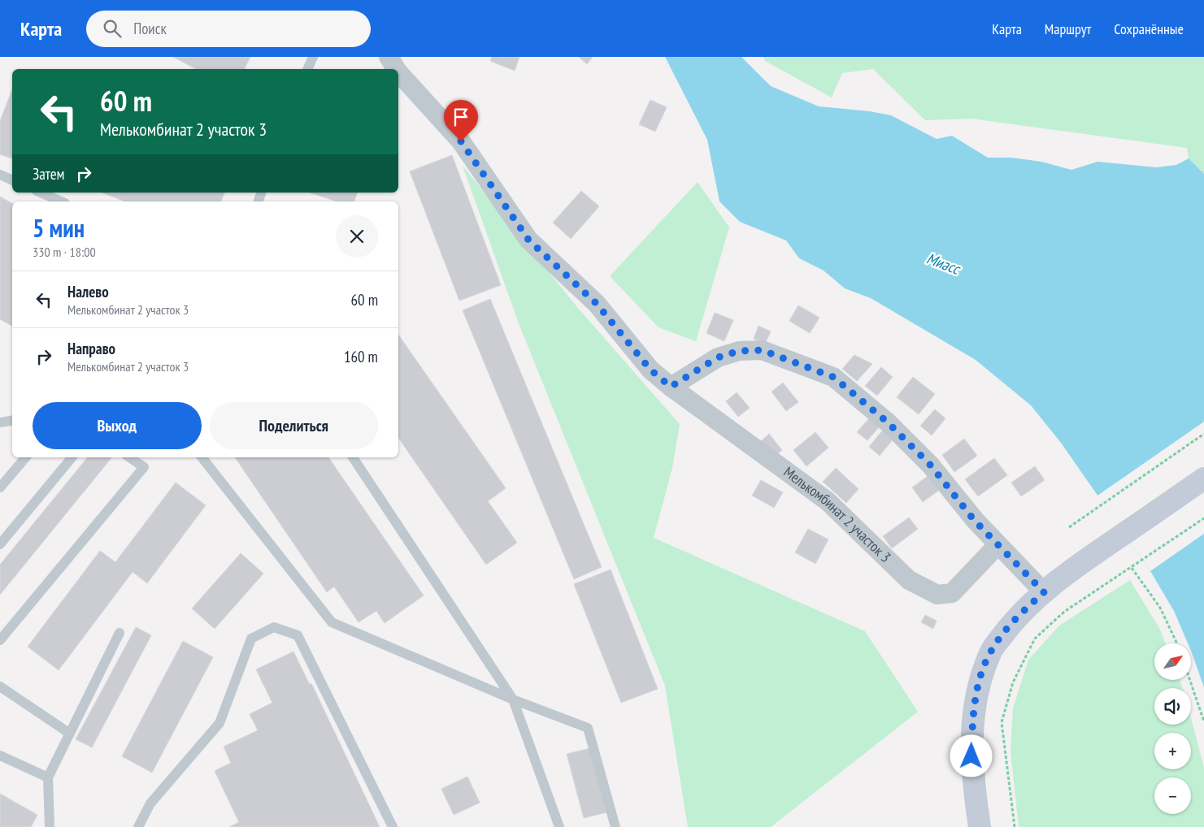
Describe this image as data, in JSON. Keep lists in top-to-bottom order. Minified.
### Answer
{"streets":{"street":["Мелькомбинат 2 участок 3"]},"water":["Миасс"],"north":"top right","page":{"header":"Карта","search":"Поиск","nav":["Карта","Маршрут","Сохранённые"],"turn":["60 m","Мелькомбинат 2 участок 3"],"then":"Затем","heading":["5 мин","330 m · 18:00"],"list":[{"name":"Налево","note":"Мелькомбинат 2 участок 3","value":"60 m"},{"name":"Направо","note":"Мелькомбинат 2 участок 3","value":"160 m"}],"buttons":["Выход","Поделиться"],"map_buttons":["+","−"]}}
